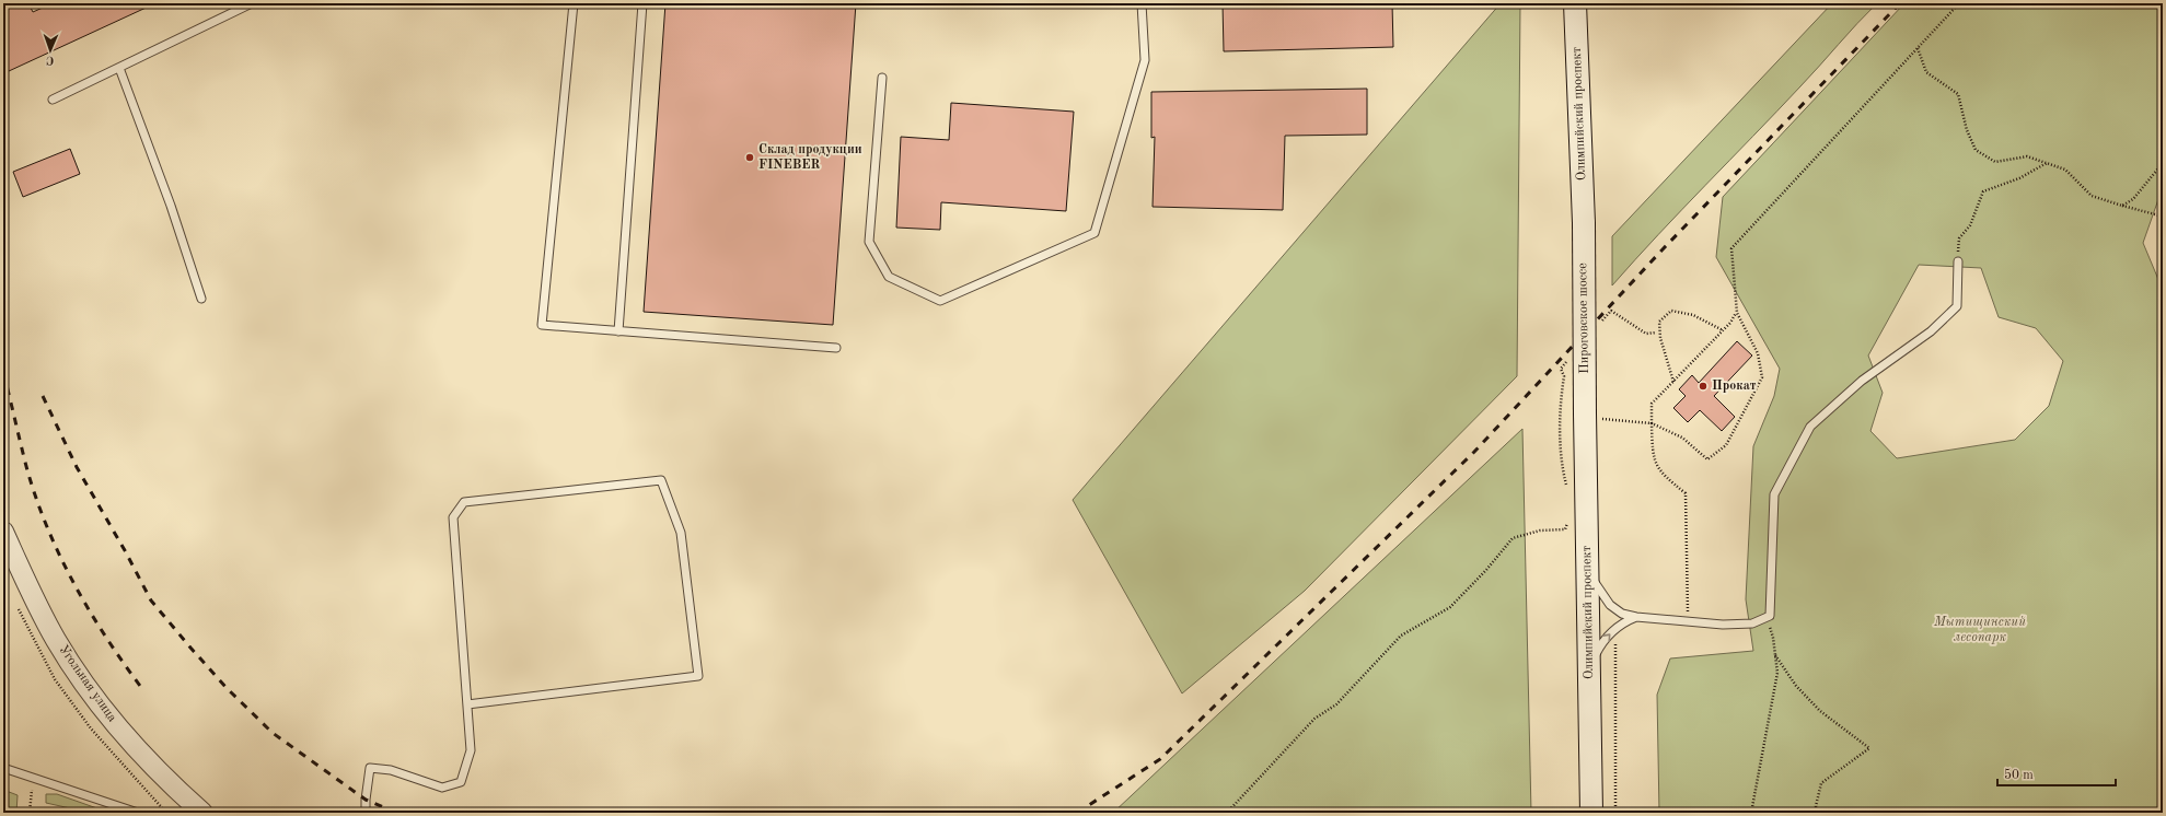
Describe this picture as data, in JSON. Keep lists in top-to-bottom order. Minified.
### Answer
{"streets":{"main road":["Олимпийский проспект","Пироговское шоссе"],"street":["Угольная улица"]},"crossings":[["Олимпийский проспект","Пироговское шоссе"]],"parks":["Мытищинский лесопарк"],"places":["Склад продукции FINEBER","Прокат"],"scale_bar":"50 m","north":"bottom"}
